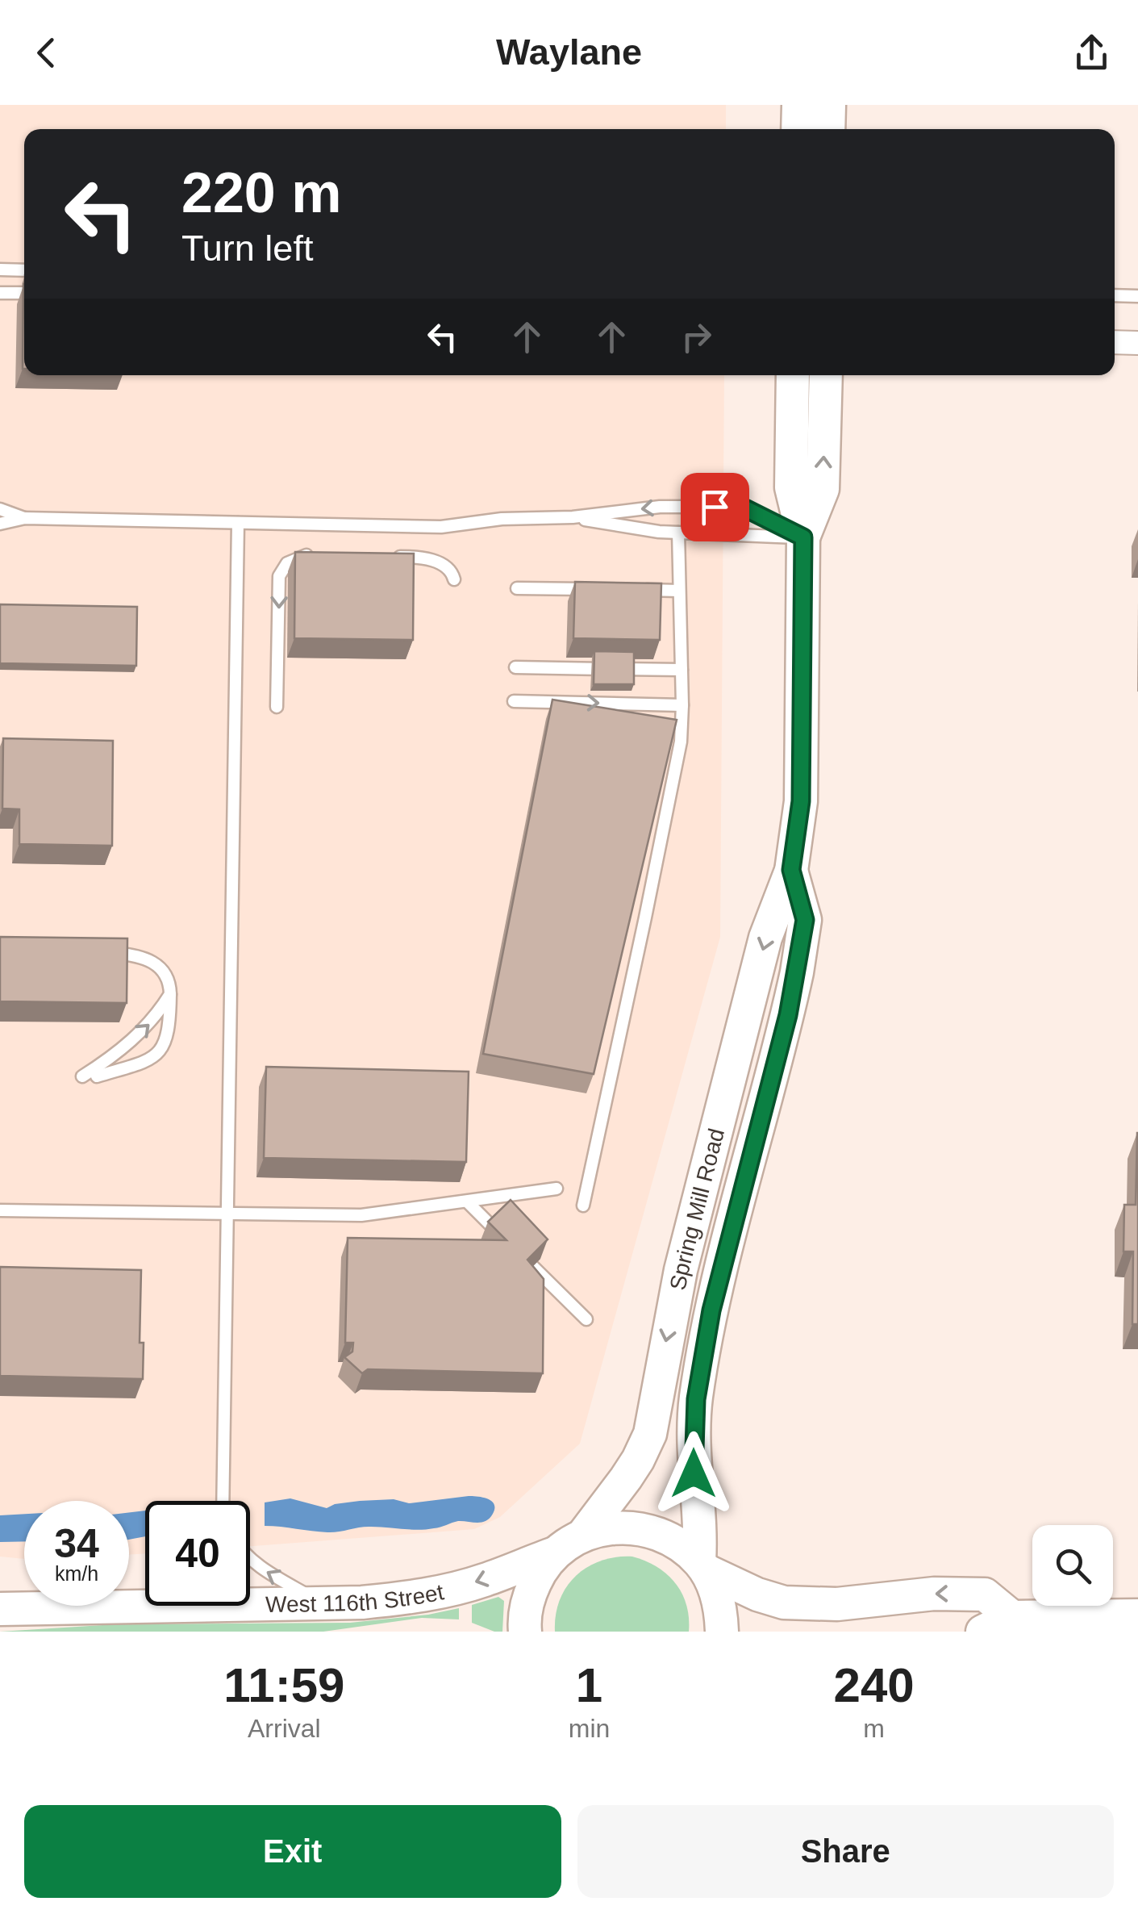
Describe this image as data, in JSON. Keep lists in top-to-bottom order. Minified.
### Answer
{"streets":{"street":["Spring Mill Road","West 116th Street"]},"one_way":["West 116th Street"],"page":{"header":"Waylane","turn":["220 m","Turn left"],"speed":"34 km/h","limit":"40","eta":["11:59","Arrival","1","min","240","m"],"buttons":["Exit","Share"]}}
